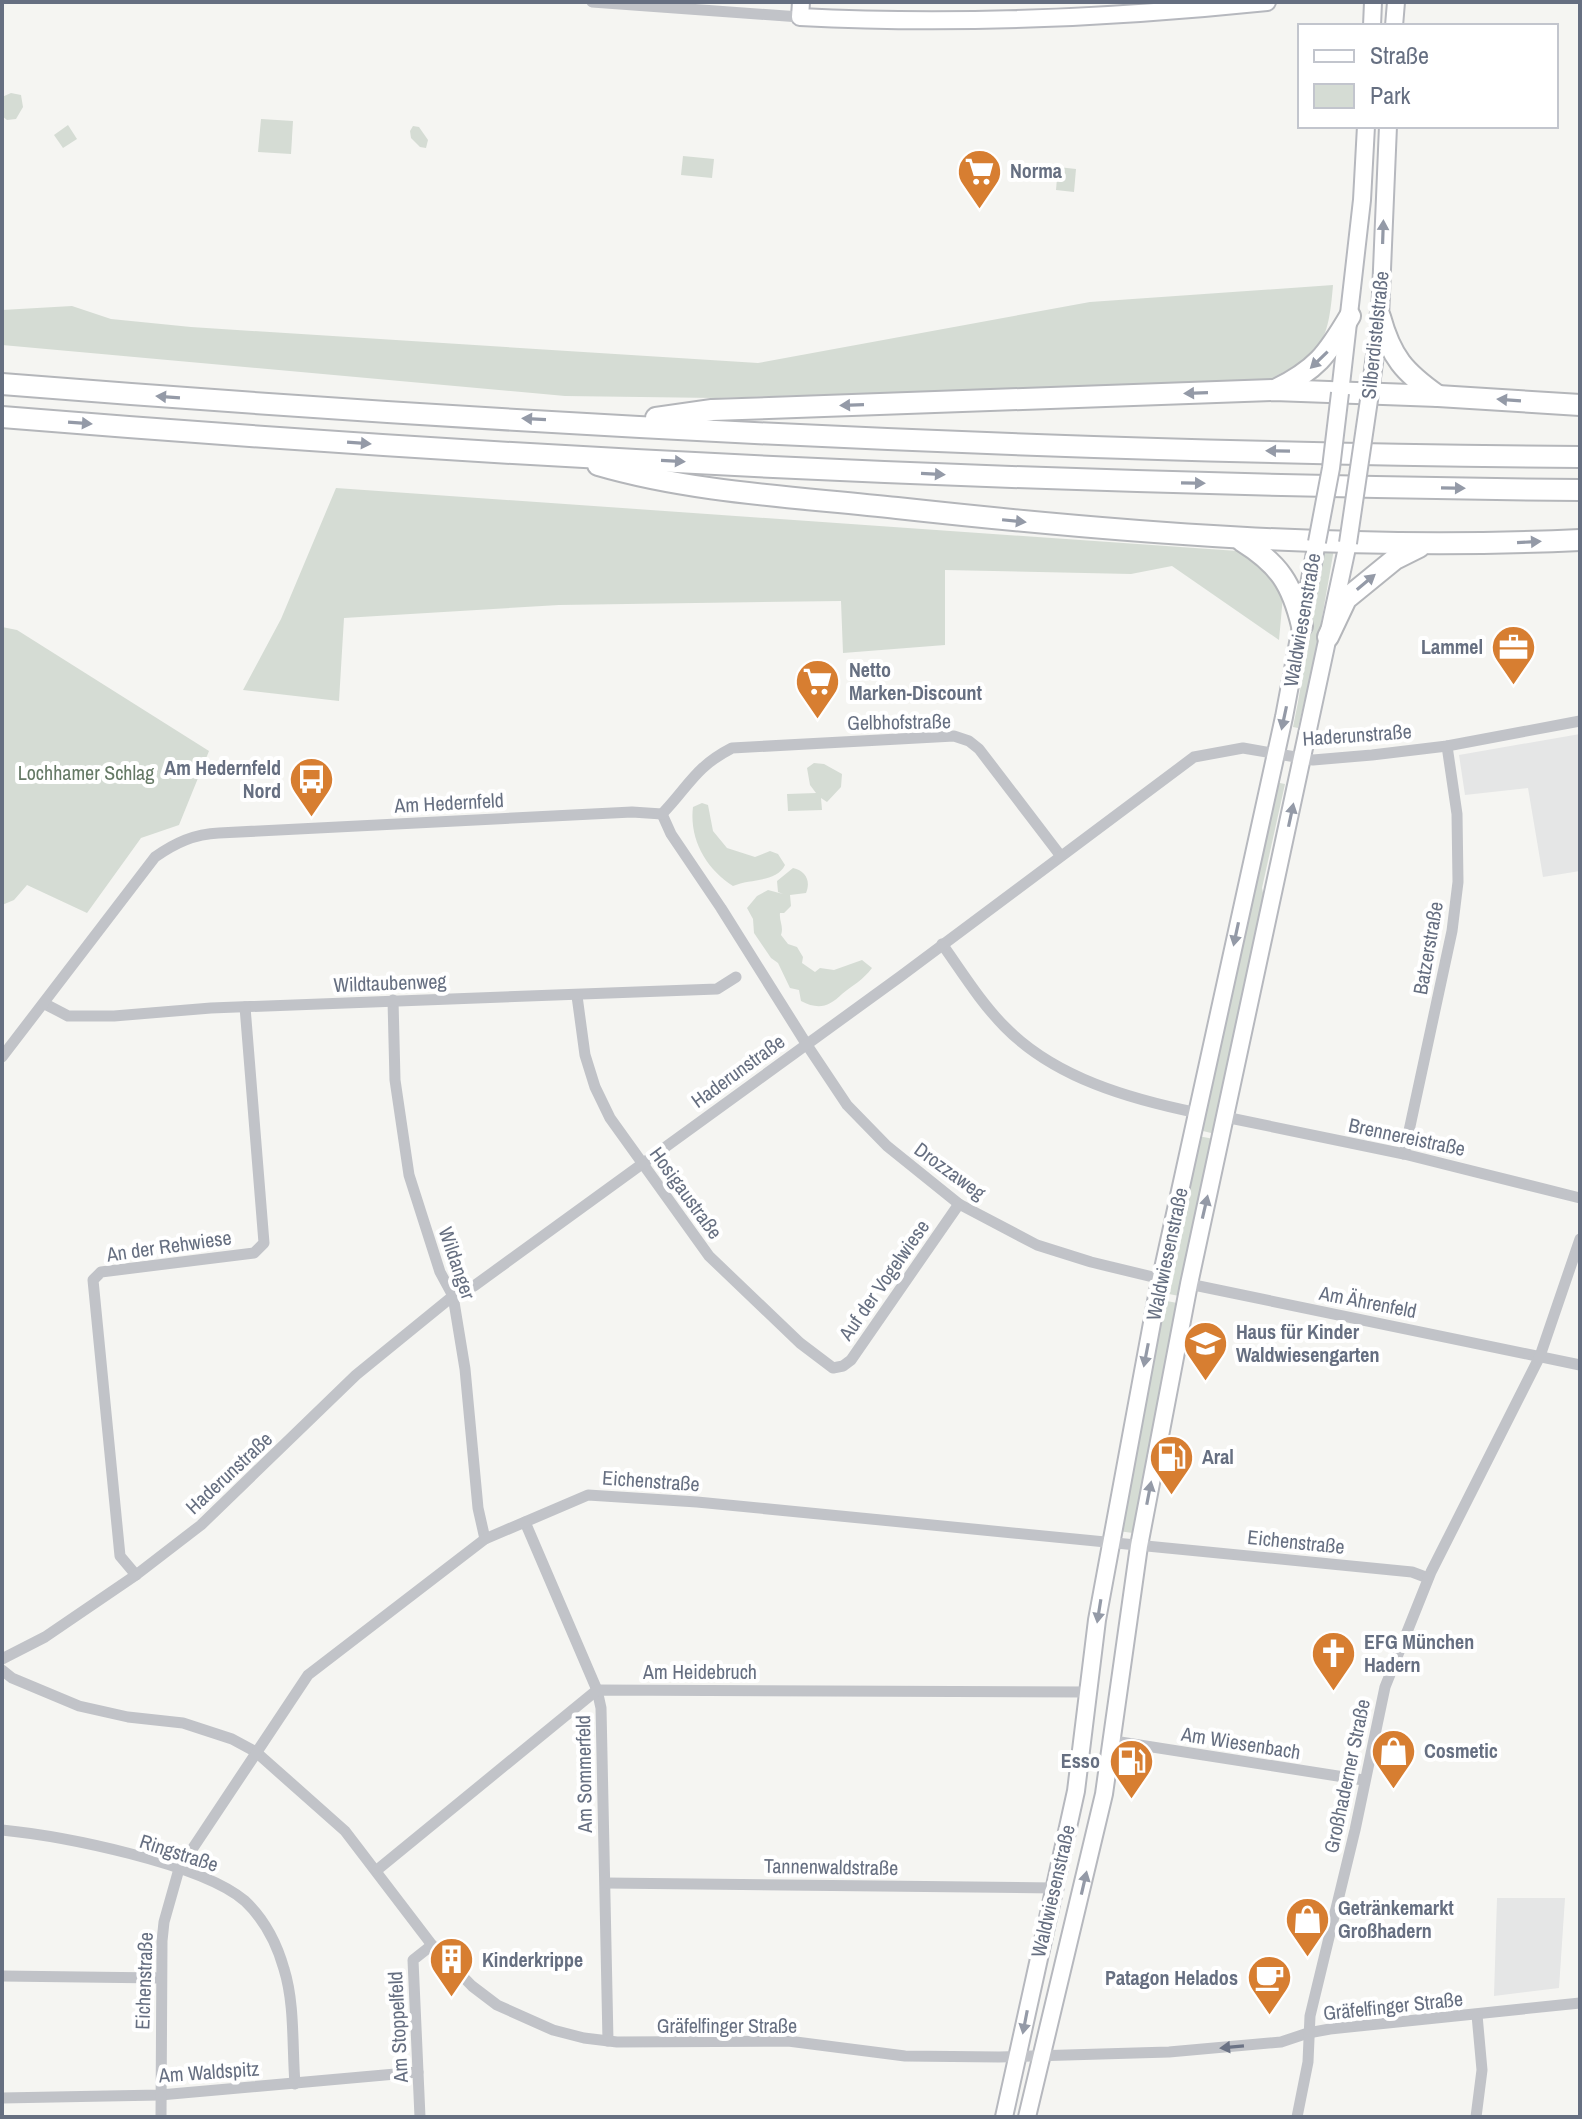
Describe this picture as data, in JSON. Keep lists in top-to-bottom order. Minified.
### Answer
{"streets":{"main road":["Silberdistelstraße","Waldwiesenstraße"],"street":["Gelbhofstraße","Haderunstraße","Am Hedernfeld","Batzerstraße","Wildtaubenweg","Brennereistraße","Drozzaweg","Hosigaustraße","An der Rehwiese","Wildanger","Auf der Vogelwiese","Am Ährenfeld","Eichenstraße","Am Heidebruch","Am Wiesenbach","Am Sommerfeld","Großhaderner Straße","Ringstraße","Tannenwaldstraße","Gräfelfinger Straße","Am Stoppelfeld","Am Waldspitz"]},"crossings":[["Silberdistelstraße","Waldwiesenstraße"],["Waldwiesenstraße","Haderunstraße"],["Waldwiesenstraße","Brennereistraße"],["Waldwiesenstraße","Drozzaweg"],["Waldwiesenstraße","Am Ährenfeld"],["Waldwiesenstraße","Eichenstraße"],["Waldwiesenstraße","Am Heidebruch"],["Waldwiesenstraße","Am Wiesenbach"],["Waldwiesenstraße","Tannenwaldstraße"],["Waldwiesenstraße","Gräfelfinger Straße"],["Gelbhofstraße","Haderunstraße"],["Gelbhofstraße","Am Hedernfeld"],["Haderunstraße","Batzerstraße"],["Haderunstraße","Drozzaweg"],["Haderunstraße","Hosigaustraße"],["Haderunstraße","An der Rehwiese"],["Haderunstraße","Wildanger"],["Am Hedernfeld","Wildtaubenweg"],["Batzerstraße","Brennereistraße"],["Wildtaubenweg","Hosigaustraße"],["Wildtaubenweg","An der Rehwiese"],["Wildtaubenweg","Wildanger"],["Drozzaweg","Auf der Vogelwiese"],["Hosigaustraße","Auf der Vogelwiese"],["Wildanger","Eichenstraße"],["Am Ährenfeld","Großhaderner Straße"],["Eichenstraße","Am Sommerfeld"],["Eichenstraße","Großhaderner Straße"],["Eichenstraße","Ringstraße"],["Eichenstraße","Gräfelfinger Straße"],["Eichenstraße","Am Waldspitz"],["Am Heidebruch","Am Sommerfeld"],["Am Wiesenbach","Großhaderner Straße"],["Am Sommerfeld","Tannenwaldstraße"],["Am Sommerfeld","Gräfelfinger Straße"],["Großhaderner Straße","Gräfelfinger Straße"],["Ringstraße","Am Waldspitz"],["Gräfelfinger Straße","Am Stoppelfeld"],["Am Stoppelfeld","Am Waldspitz"]],"parks":["Lochhamer Schlag"],"places":{"supermarket":["Norma","Netto Marken-Discount"],"office":["Lammel"],"bus stop":["Am Hedernfeld Nord"],"school or university":["Haus für Kinder Waldwiesengarten"],"fuel station":["Aral","Esso"],"church":["EFG München Hadern"],"shop":["Cosmetic","Getränkemarkt Großhadern"],"building":["Kinderkrippe"],"cafe":["Patagon Helados"]},"legend":["Straße","Park"]}
